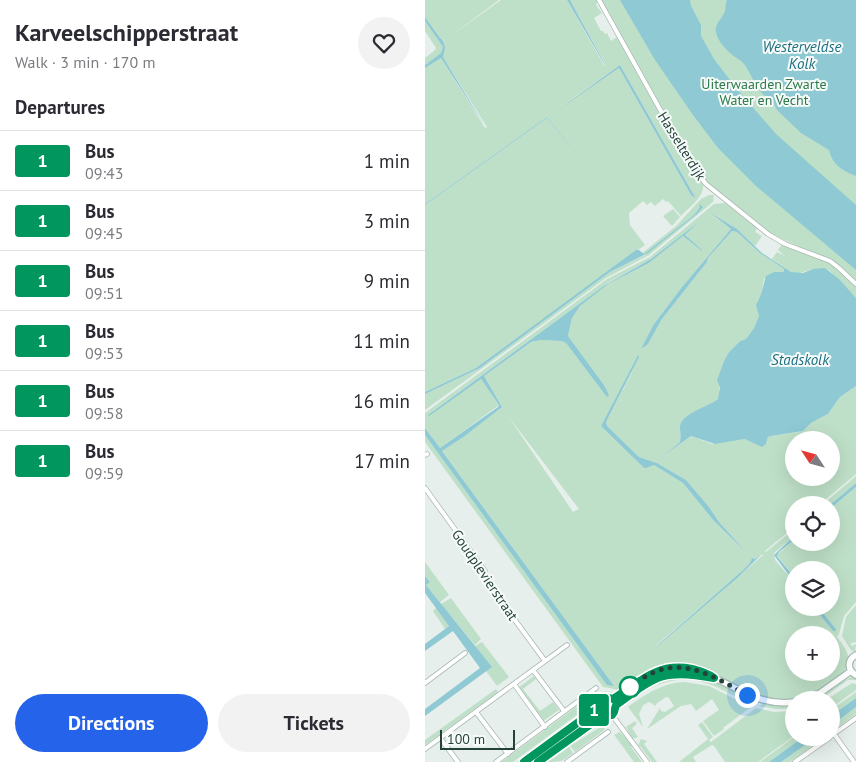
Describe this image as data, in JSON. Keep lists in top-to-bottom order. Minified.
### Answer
{"streets":{"street":["Hasselterdijk","Goudplevierstraat"]},"water":["Westerveldse Kolk","Stadskolk"],"parks":["Uiterwaarden Zwarte Water en Vecht"],"lines":["bus line 1"],"scale_bar":"100 m","north":"top left","page":{"heading":[["Karveelschipperstraat","Walk · 3 min · 170 m"],"Departures"],"on_map":"1","list":[{"mark":"1","name":"Bus","note":"09:43","value":"1 min"},{"mark":"1","name":"Bus","note":"09:45","value":"3 min"},{"mark":"1","name":"Bus","note":"09:51","value":"9 min"},{"mark":"1","name":"Bus","note":"09:53","value":"11 min"},{"mark":"1","name":"Bus","note":"09:58","value":"16 min"},{"mark":"1","name":"Bus","note":"09:59","value":"17 min"}],"map_buttons":["+","−"],"buttons":["Directions","Tickets"],"scale":"100 m"}}
